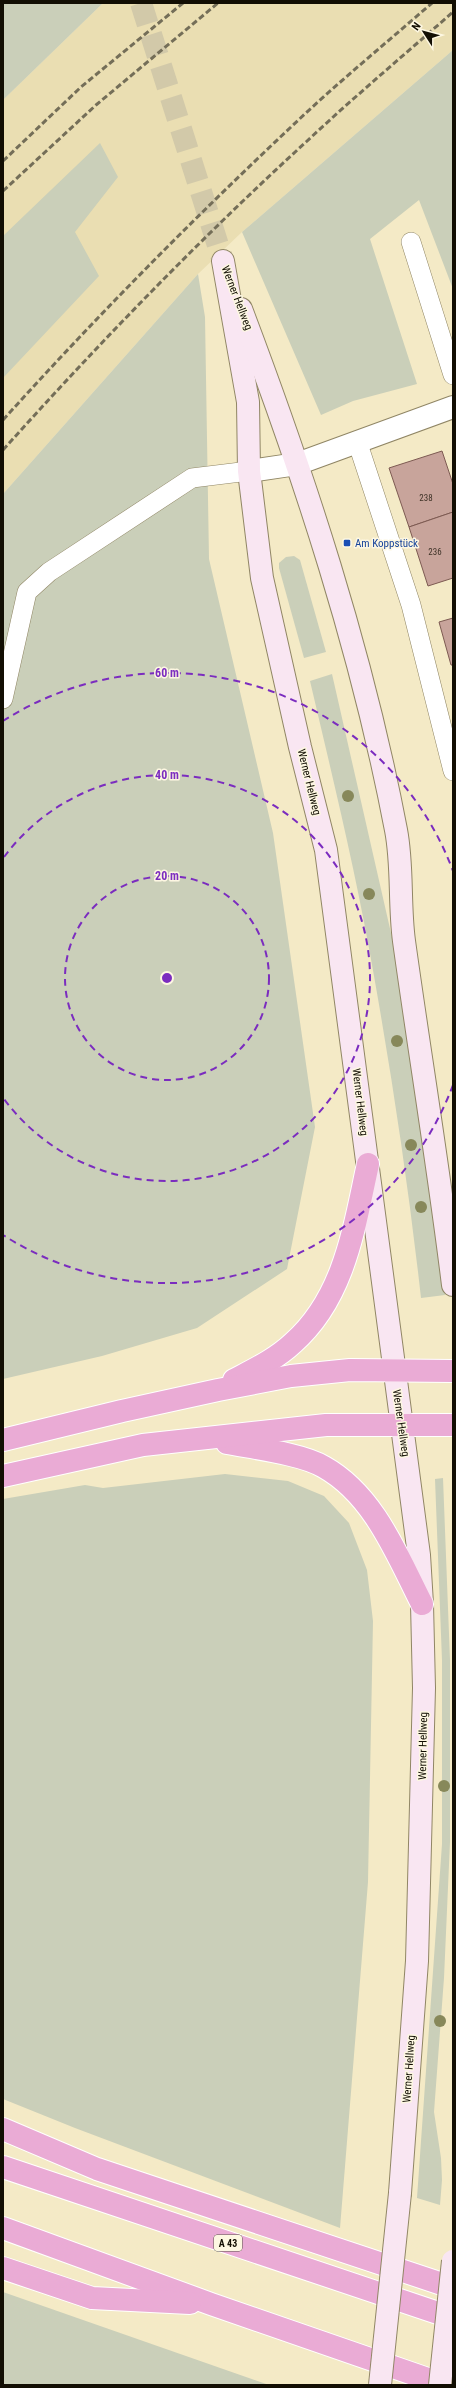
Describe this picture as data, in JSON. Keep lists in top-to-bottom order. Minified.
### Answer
{"streets":{"highway":["A 43"],"main road":["Werner Hellweg"]},"places":{"transit":["Am Koppstück"]},"house_numbers":["238","236"],"north":"top left","rings":["60 m","40 m","20 m"]}
